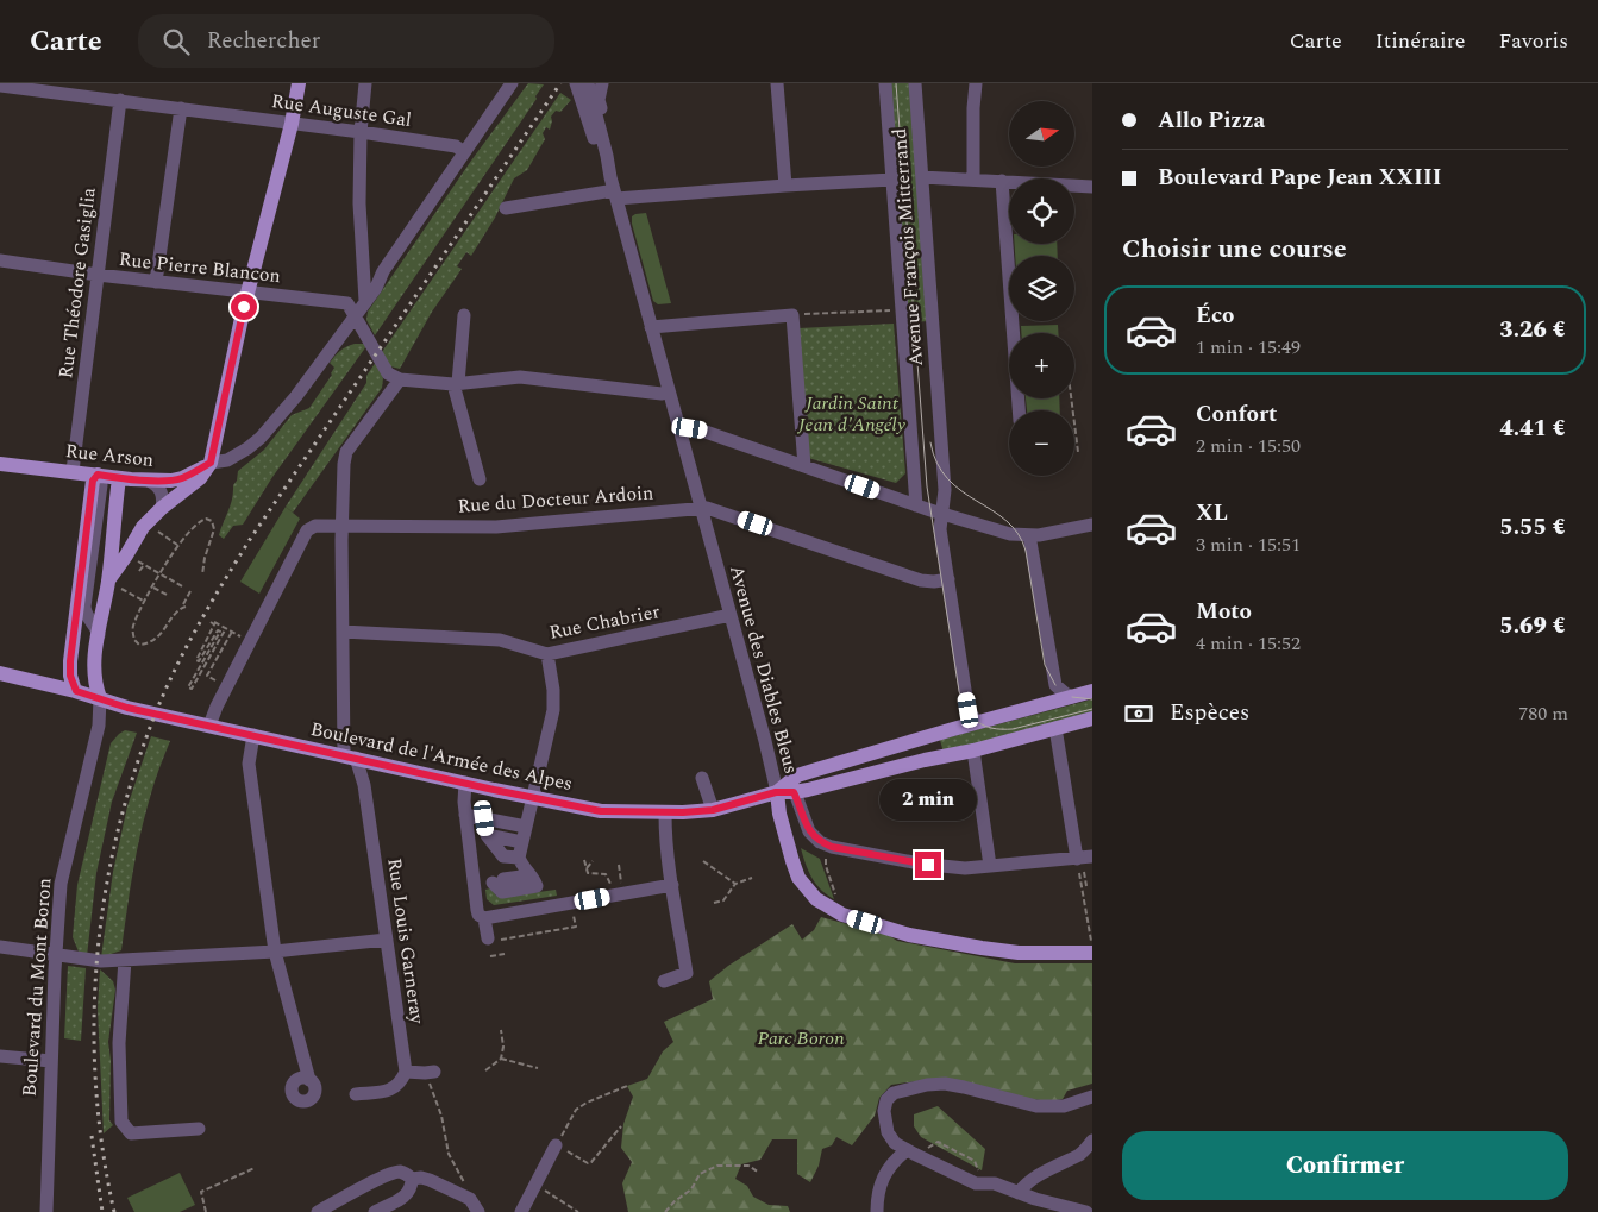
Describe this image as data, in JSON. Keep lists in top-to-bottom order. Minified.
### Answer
{"streets":{"main road":["Rue Arson","Boulevard de l'Armée des Alpes"],"street":["Rue Auguste Gal","Avenue François Mitterrand","Rue Pierre Blancon","Rue Théodore Gasiglia","Rue du Docteur Ardoin","Rue Chabrier","Avenue des Diables Bleus","Rue Louis Garneray","Boulevard du Mont Boron"]},"crossings":[["Rue Auguste Gal","Rue Théodore Gasiglia"],["Avenue François Mitterrand","Rue du Docteur Ardoin"],["Rue Pierre Blancon","Rue Théodore Gasiglia"],["Rue Théodore Gasiglia","Rue Arson"],["Rue du Docteur Ardoin","Avenue des Diables Bleus"],["Rue du Docteur Ardoin","Boulevard de l'Armée des Alpes"],["Rue du Docteur Ardoin","Rue Louis Garneray"],["Rue Chabrier","Avenue des Diables Bleus"],["Rue Chabrier","Rue Louis Garneray"],["Avenue des Diables Bleus","Boulevard de l'Armée des Alpes"],["Boulevard de l'Armée des Alpes","Rue Louis Garneray"],["Boulevard de l'Armée des Alpes","Boulevard du Mont Boron"]],"parks":["Jardin Saint Jean d'Angély","Parc Boron"],"north":"right","page":{"header":"Carte","search":"Rechercher","nav":["Carte","Itinéraire","Favoris"],"banner":["Allo Pizza","Boulevard Pape Jean XXIII"],"map_buttons":["+","−"],"heading":"Choisir une course","list":[{"name":"Éco","note":"1 min · 15:49","value":"3.26 €"},{"name":"Confort","note":"2 min · 15:50","value":"4.41 €"},{"name":"XL","note":"3 min · 15:51","value":"5.55 €"},{"name":"Moto","note":"4 min · 15:52","value":"5.69 €"}],"pay":["Espèces","780 m"],"bubble":"2 min","buttons":"Confirmer"}}
